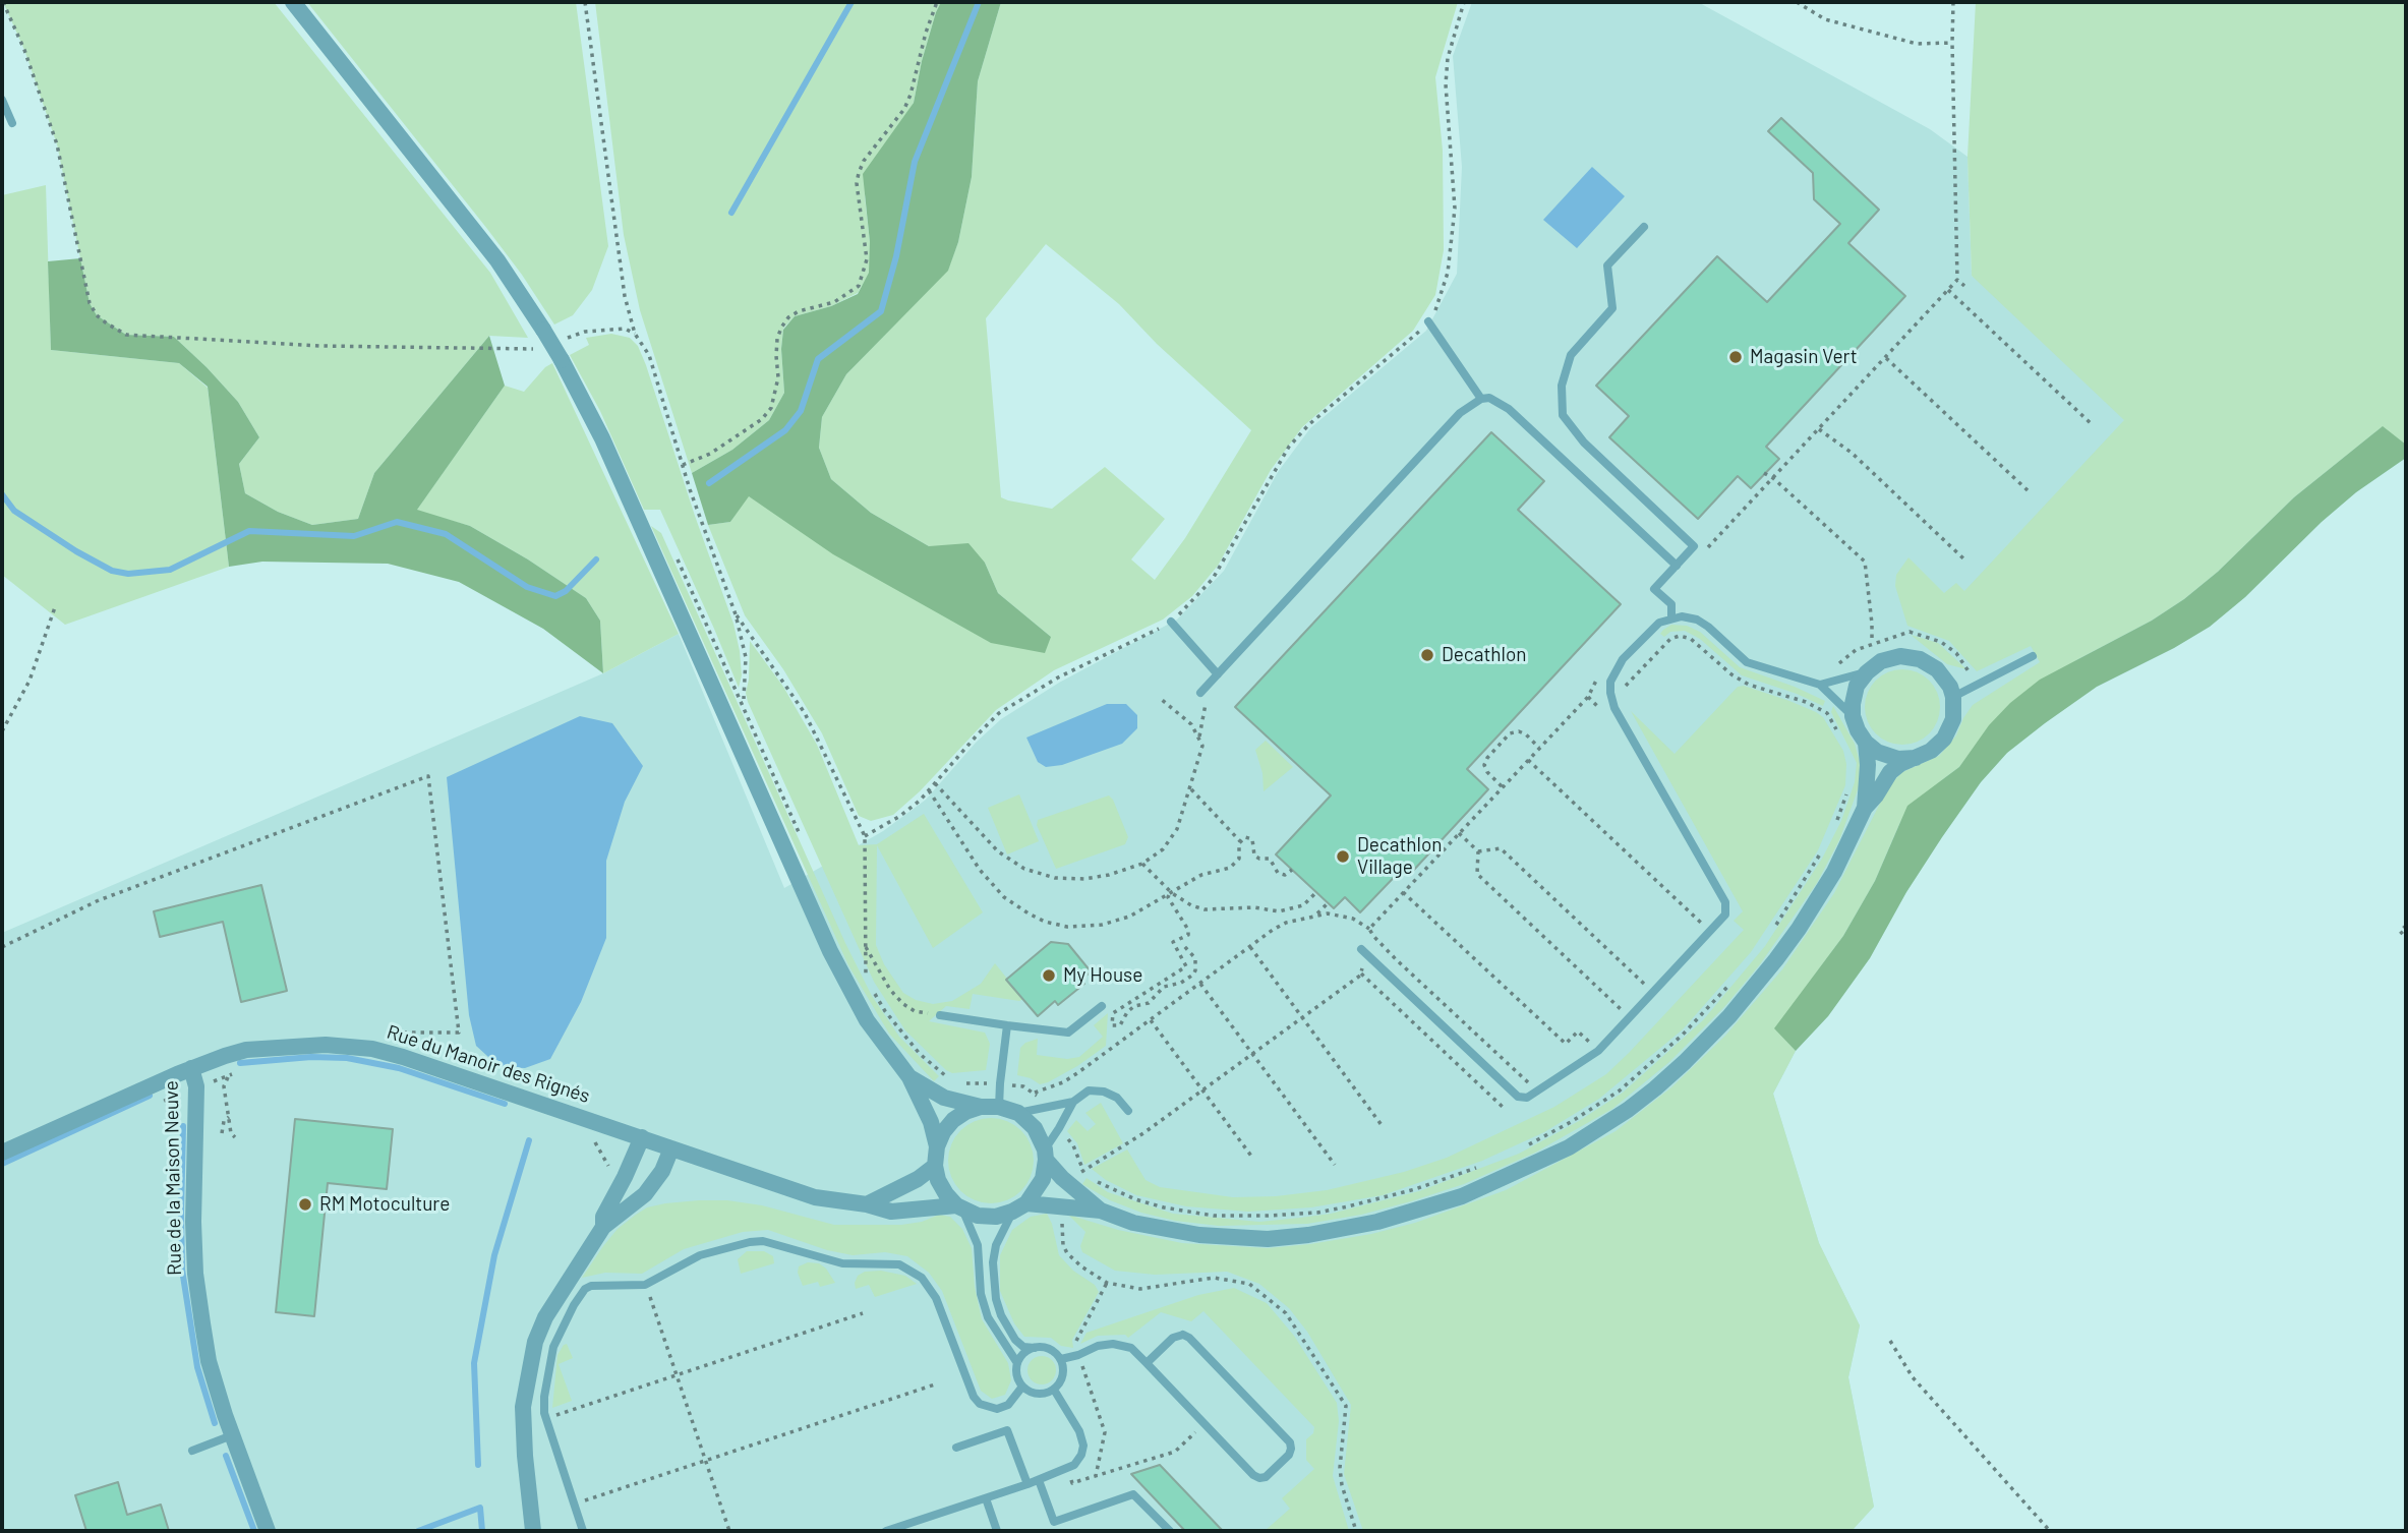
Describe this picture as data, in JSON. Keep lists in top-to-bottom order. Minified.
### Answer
{"streets":{"street":["Rue du Manoir des Rignés","Rue de la Maison Neuve"]},"crossings":[["Rue du Manoir des Rignés","Rue de la Maison Neuve"]],"places":["Magasin Vert","Decathlon","Decathlon Village","My House","RM Motoculture"]}
